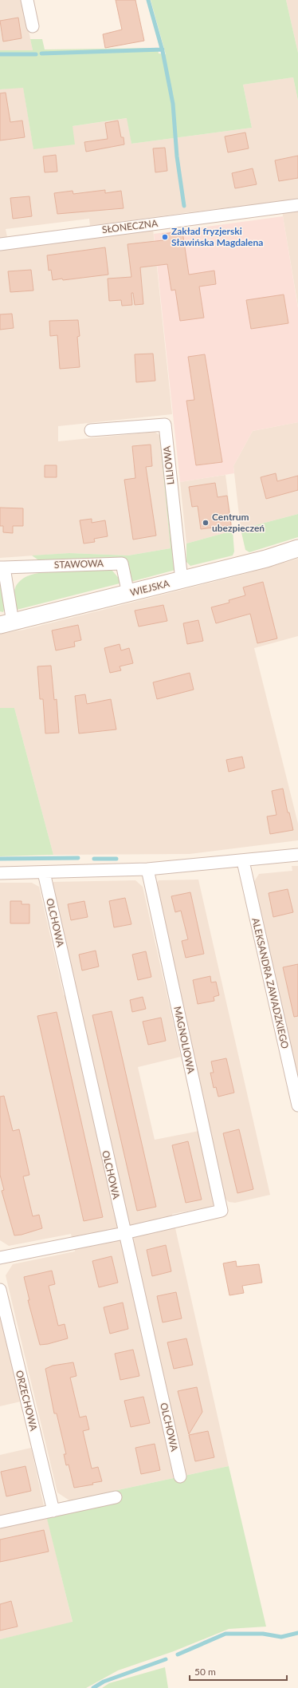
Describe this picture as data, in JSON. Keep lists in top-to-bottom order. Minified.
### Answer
{"streets":{"street":["SŁONECZNA","LILIOWA","STAWOWA","WIEJSKA","OLCHOWA","ALEKSANDRA ZAWADZKIEGO","MAGNOLIOWA","ORZECHOWA"]},"crossings":[["LILIOWA","WIEJSKA"],["STAWOWA","WIEJSKA"],["OLCHOWA","MAGNOLIOWA"]],"places":["Zakład fryzjerski Sławińska Magdalena","Centrum ubezpieczeń"],"scale_bar":"50 m"}
